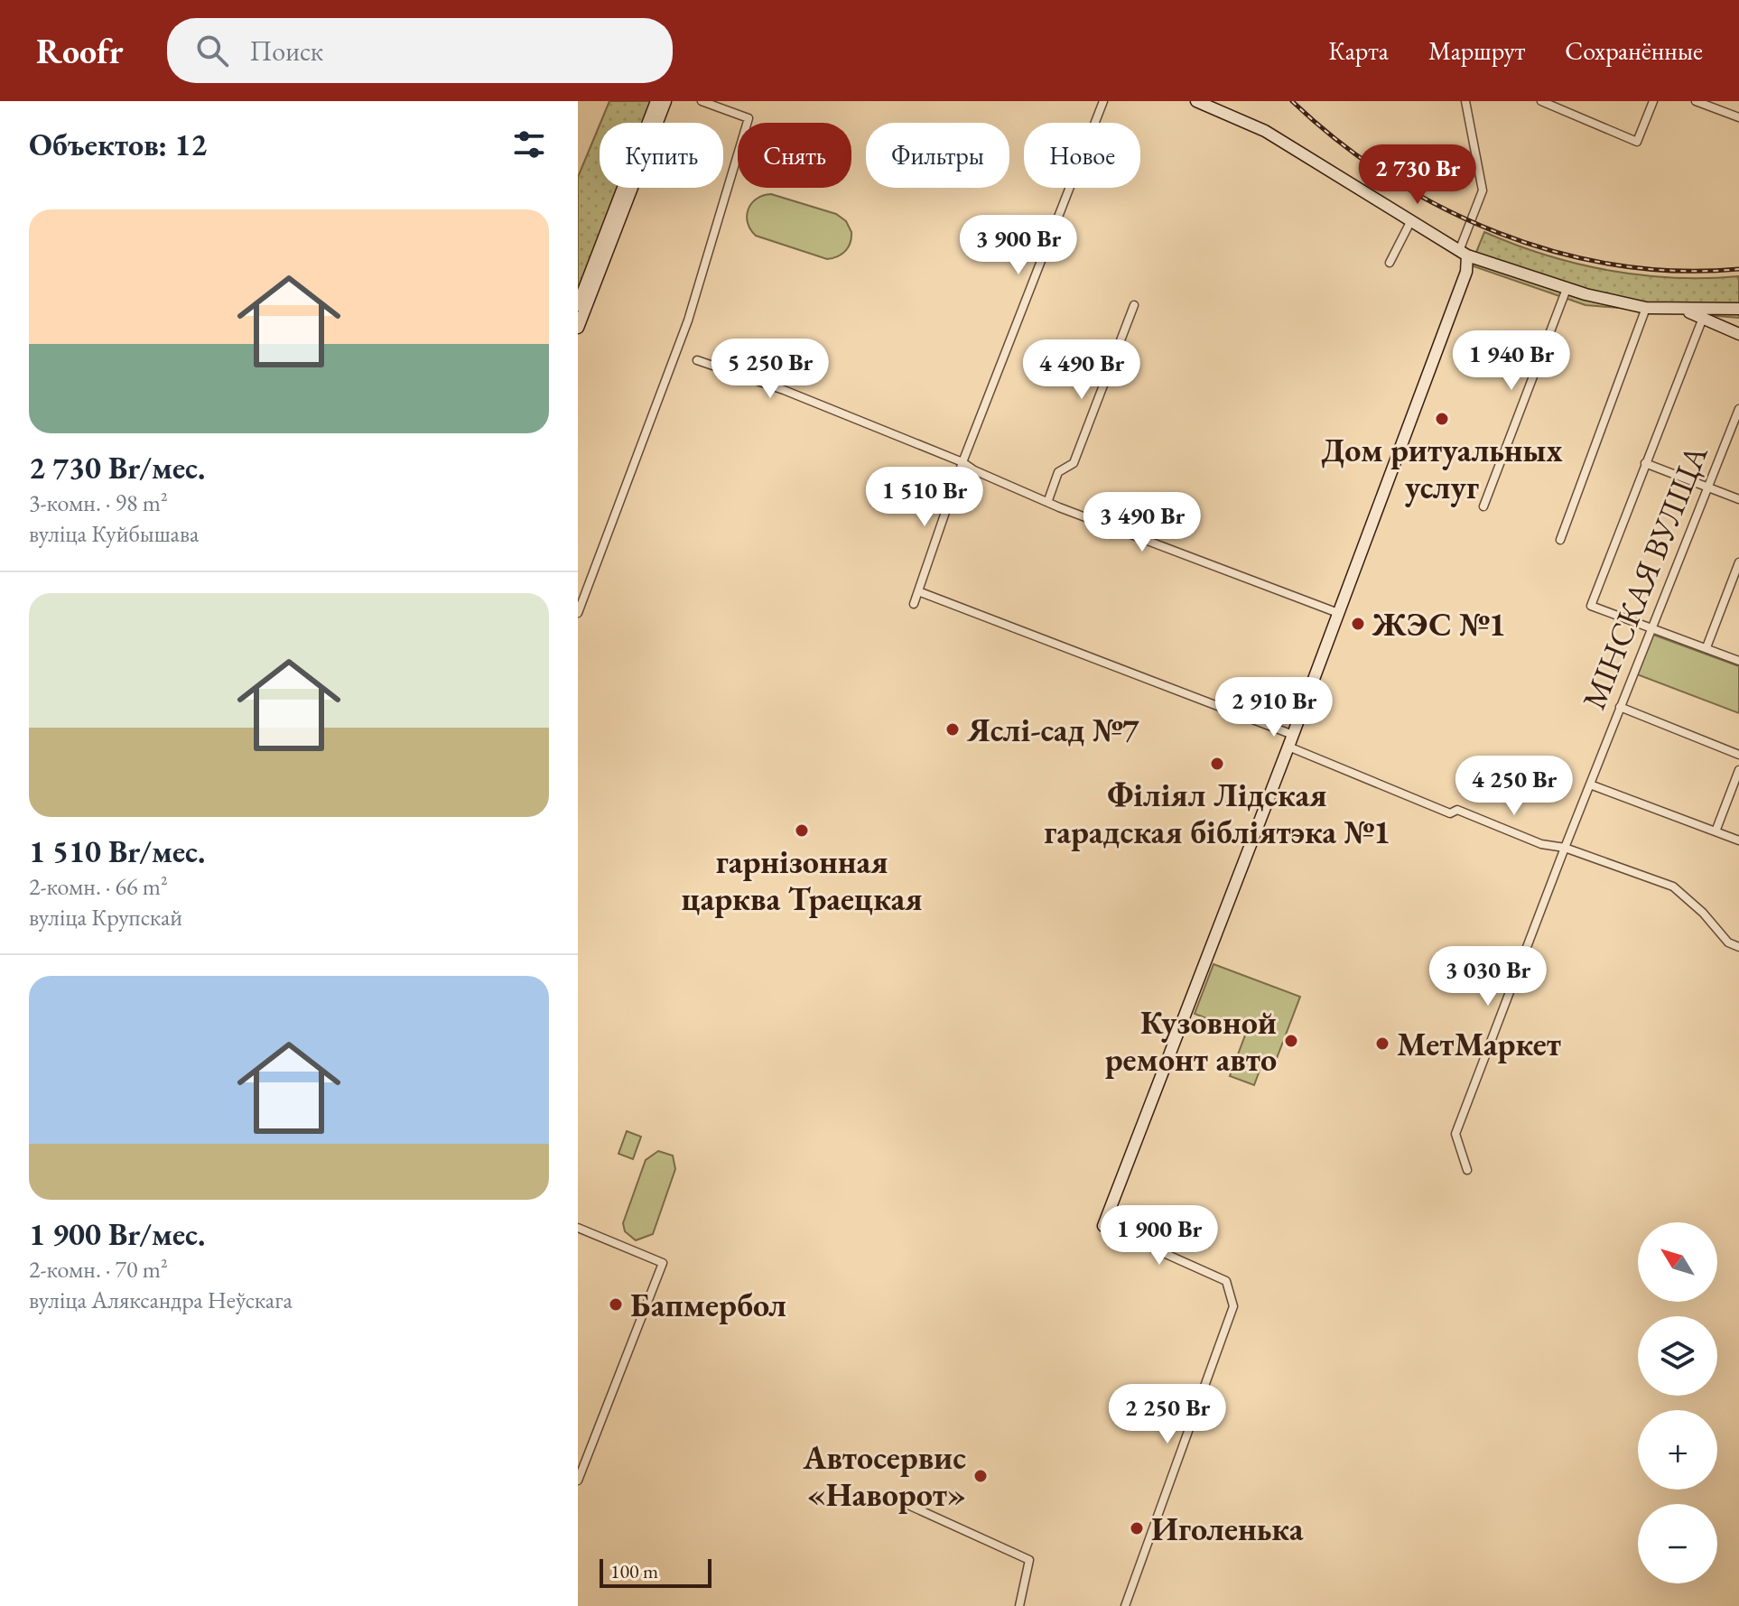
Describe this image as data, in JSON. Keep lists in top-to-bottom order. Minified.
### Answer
{"streets":{"street":["МІНСКАЯ ВУЛІЦА"]},"places":["Дом ритуальных услуг","ЖЭС №1","Яслі-сад №7","Філіял Лідская гарадская бібліятэка №1","гарнізонная царква Траецкая","Кузовной ремонт авто","МетМаркет","Бапмербол","Автосервис «Наворот»","Иголенька"],"scale_bar":"100 m","north":"top left","page":{"header":"Roofr","search":"Поиск","nav":["Карта","Маршрут","Сохранённые"],"heading":"Объектов: 12","chip":["Купить","Снять","Фильтры","Новое"],"price":["2 730 Br","3 900 Br","1 940 Br","5 250 Br","4 490 Br","1 510 Br","3 490 Br","2 910 Br","4 250 Br","3 030 Br","1 900 Br","2 250 Br"],"list":[{"name":"2 730 Br/мес.","note":"3-комн. · 98 m² · вуліца Куйбышава"},{"name":"1 510 Br/мес.","note":"2-комн. · 66 m² · вуліца Крупскай"},{"name":"1 900 Br/мес.","note":"2-комн. · 70 m² · вуліца Аляксандра Неўскага"}],"map_buttons":["+","−"],"scale":"100 m"}}
